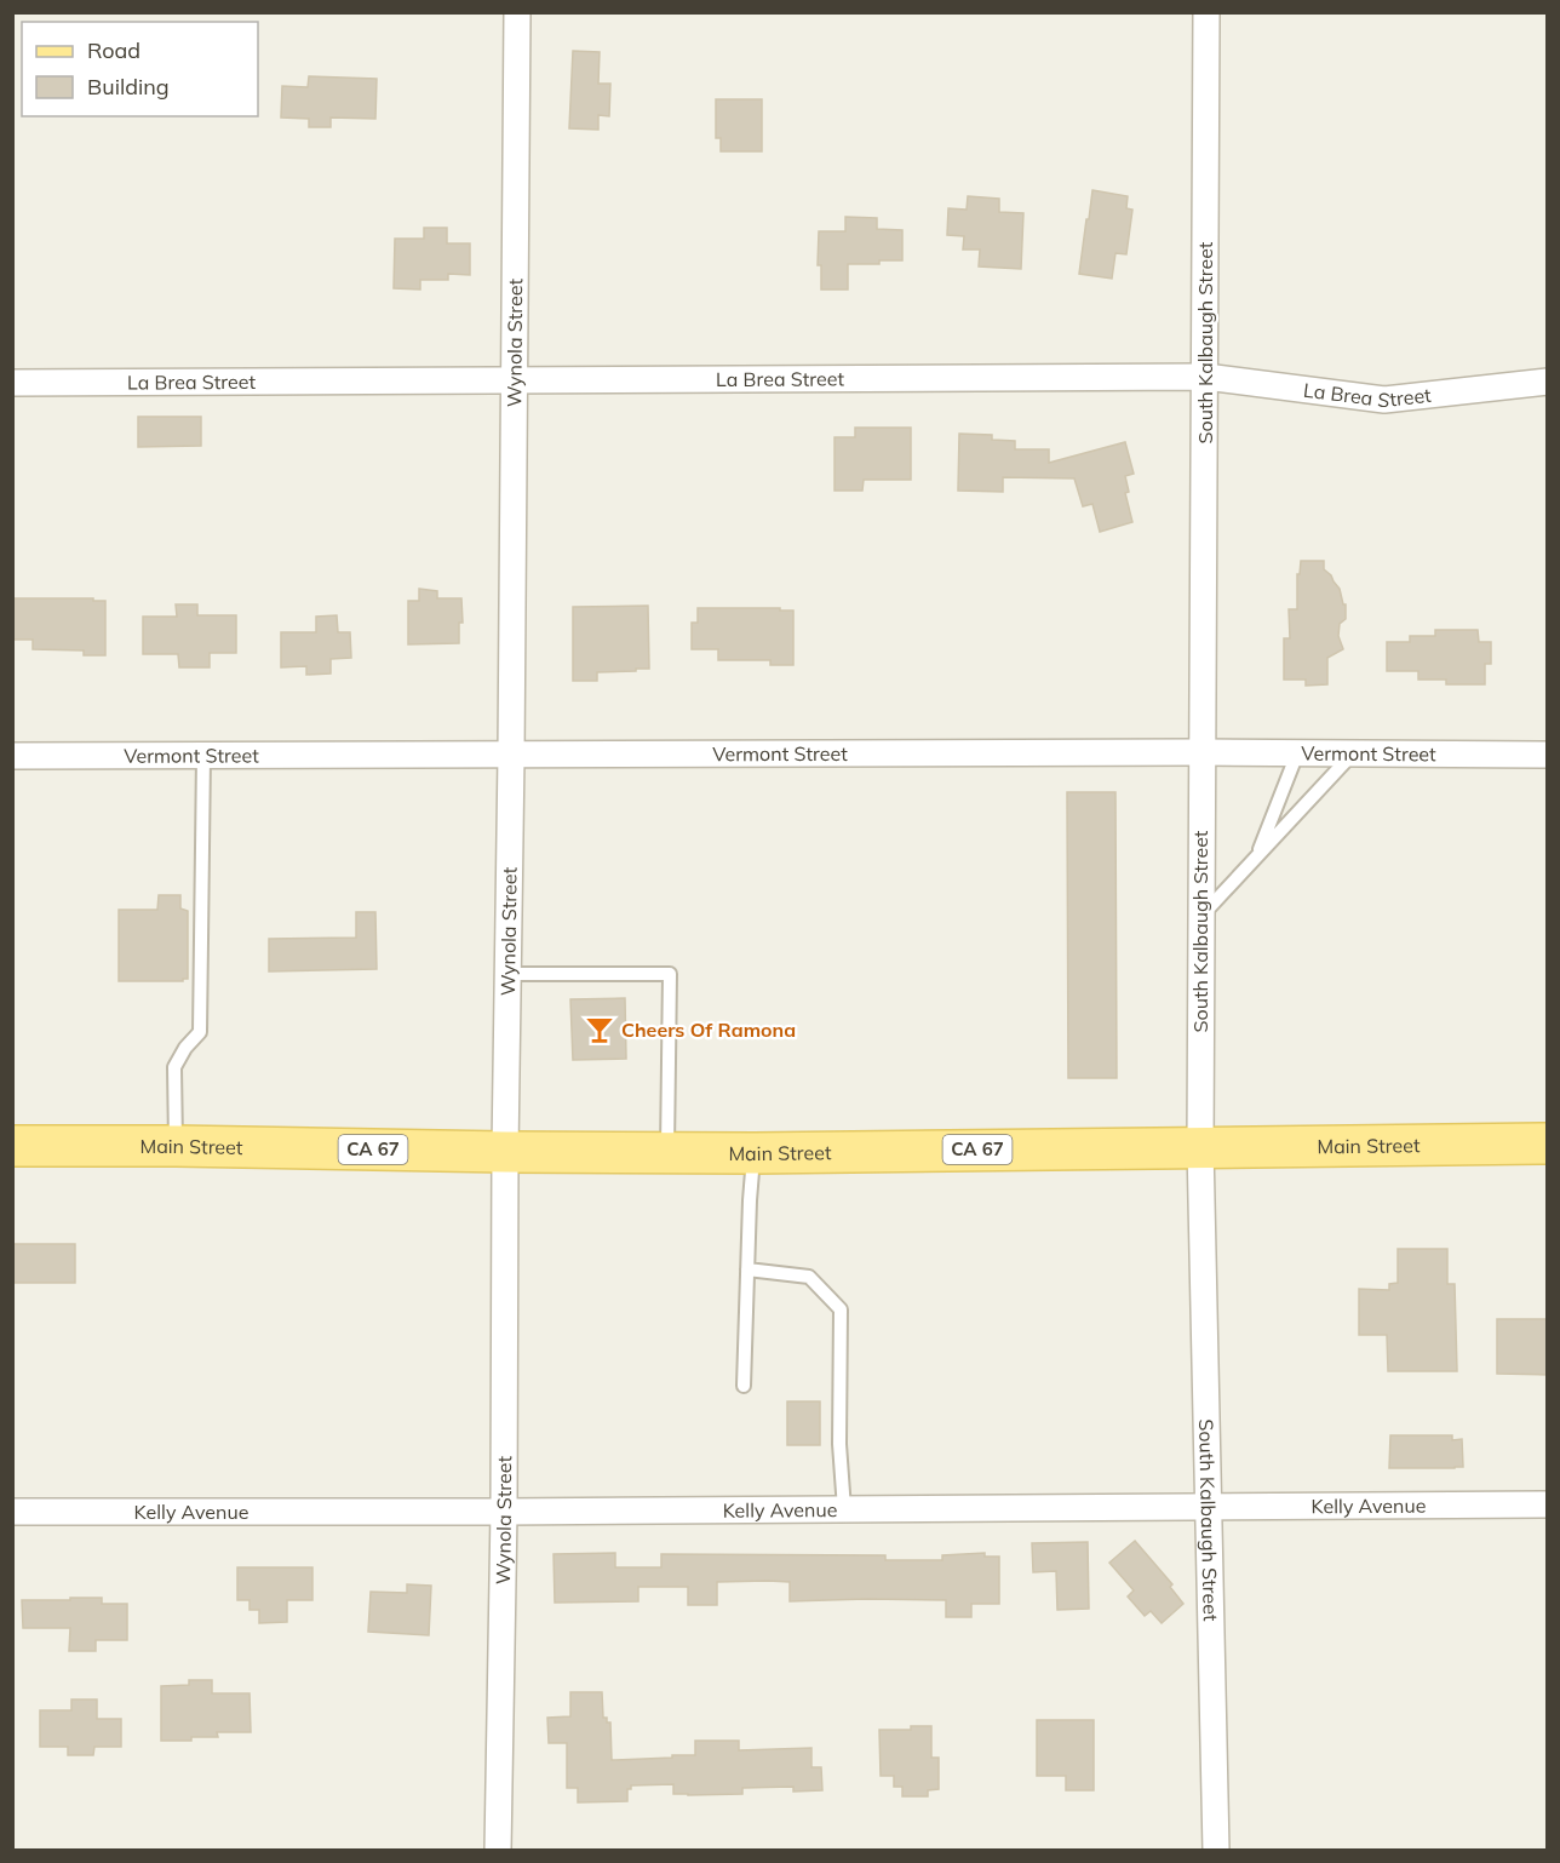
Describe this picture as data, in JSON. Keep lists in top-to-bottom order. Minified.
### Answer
{"streets":{"main road":["Main Street","CA 67"],"street":["Wynola Street","South Kalbaugh Street","La Brea Street","Vermont Street","Kelly Avenue"]},"crossings":[["Wynola Street","La Brea Street"],["Wynola Street","Vermont Street"],["Wynola Street","Main Street"],["Wynola Street","Kelly Avenue"],["South Kalbaugh Street","La Brea Street"],["South Kalbaugh Street","Vermont Street"],["South Kalbaugh Street","Main Street"],["South Kalbaugh Street","Kelly Avenue"]],"places":{"bar":["Cheers Of Ramona"]},"legend":["Road","Building"]}
